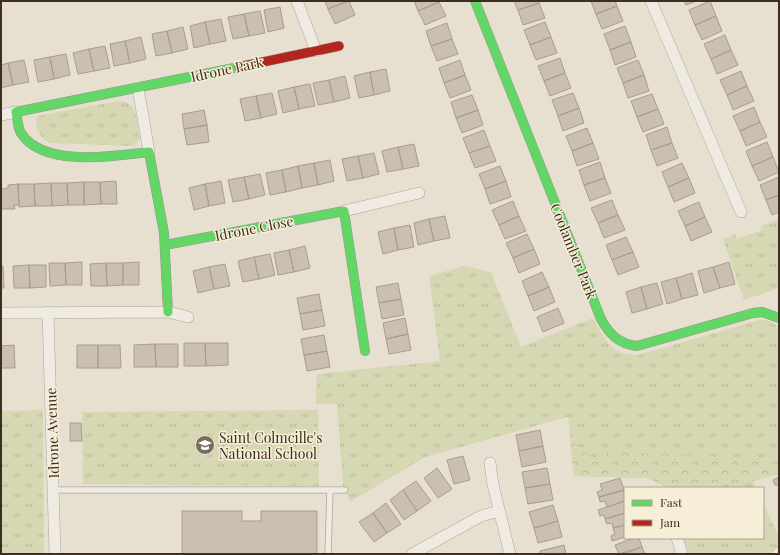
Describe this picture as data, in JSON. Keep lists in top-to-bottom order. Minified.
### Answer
{"streets":{"street":["Idrone Park","Idrone Close","Coolamber Park","Idrone Avenue"]},"places":{"school or university":["Saint Colmcille's National School"]},"legend":["Fast","Jam"]}
